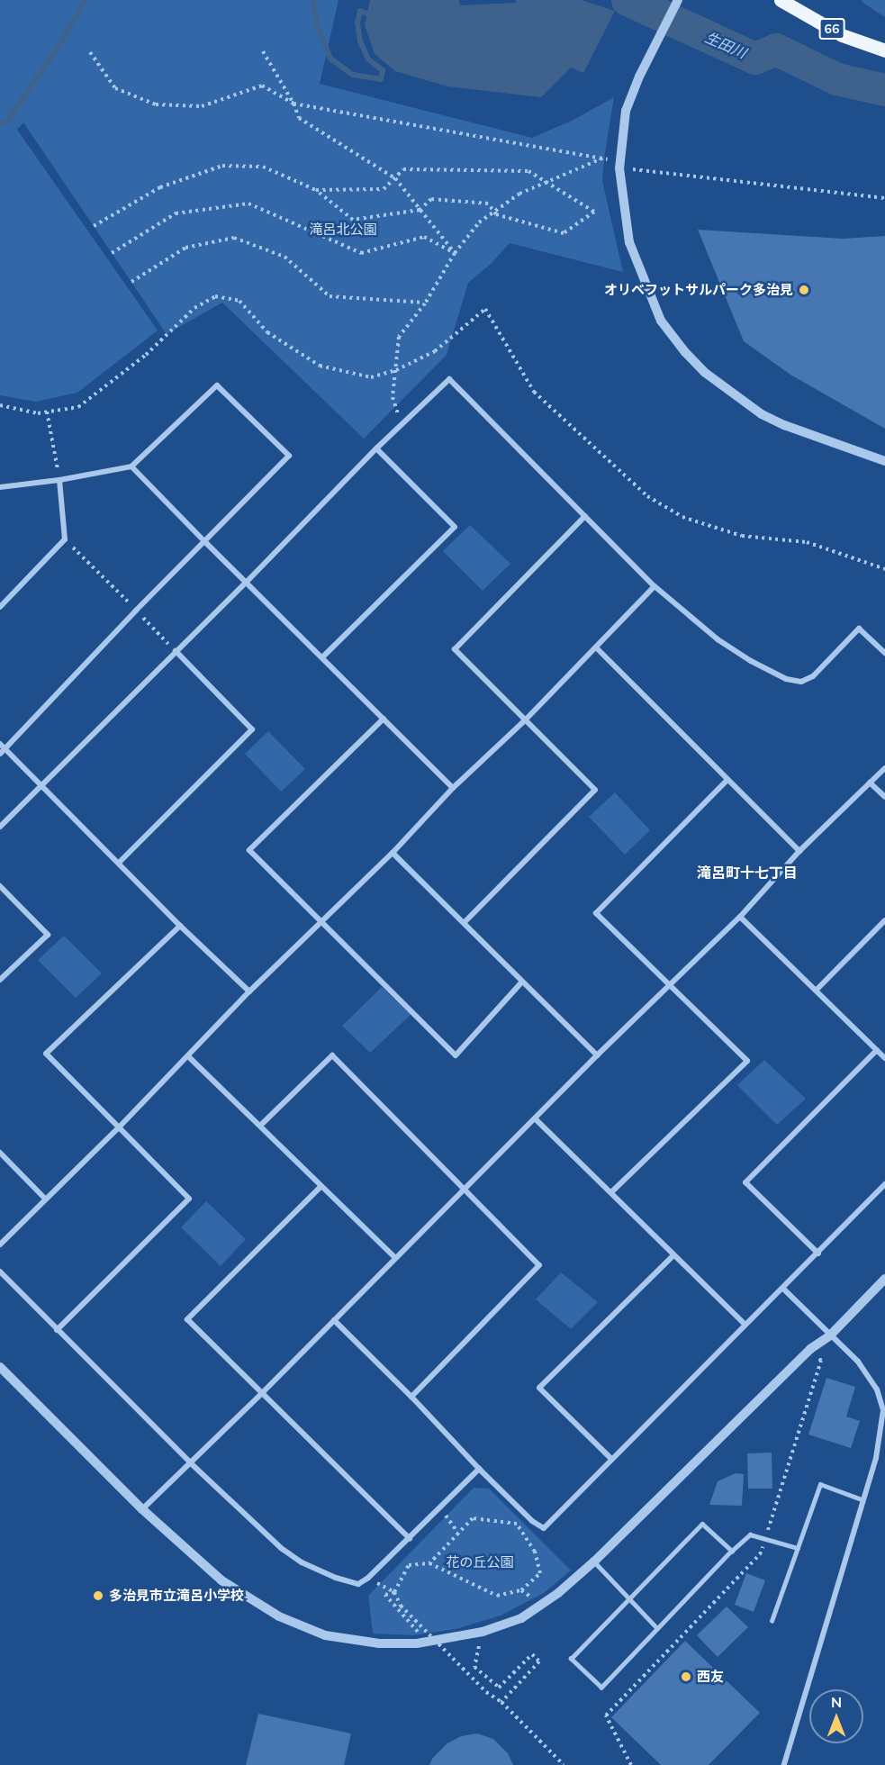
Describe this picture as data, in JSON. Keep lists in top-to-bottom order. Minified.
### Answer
{"streets":{"main road":["66"]},"districts":["滝呂町十七丁目"],"water":["生田川"],"parks":["滝呂北公園","花の丘公園"],"places":["オリベフットサルパーク多治見","多治見市立滝呂小学校","西友"],"north":"top"}
